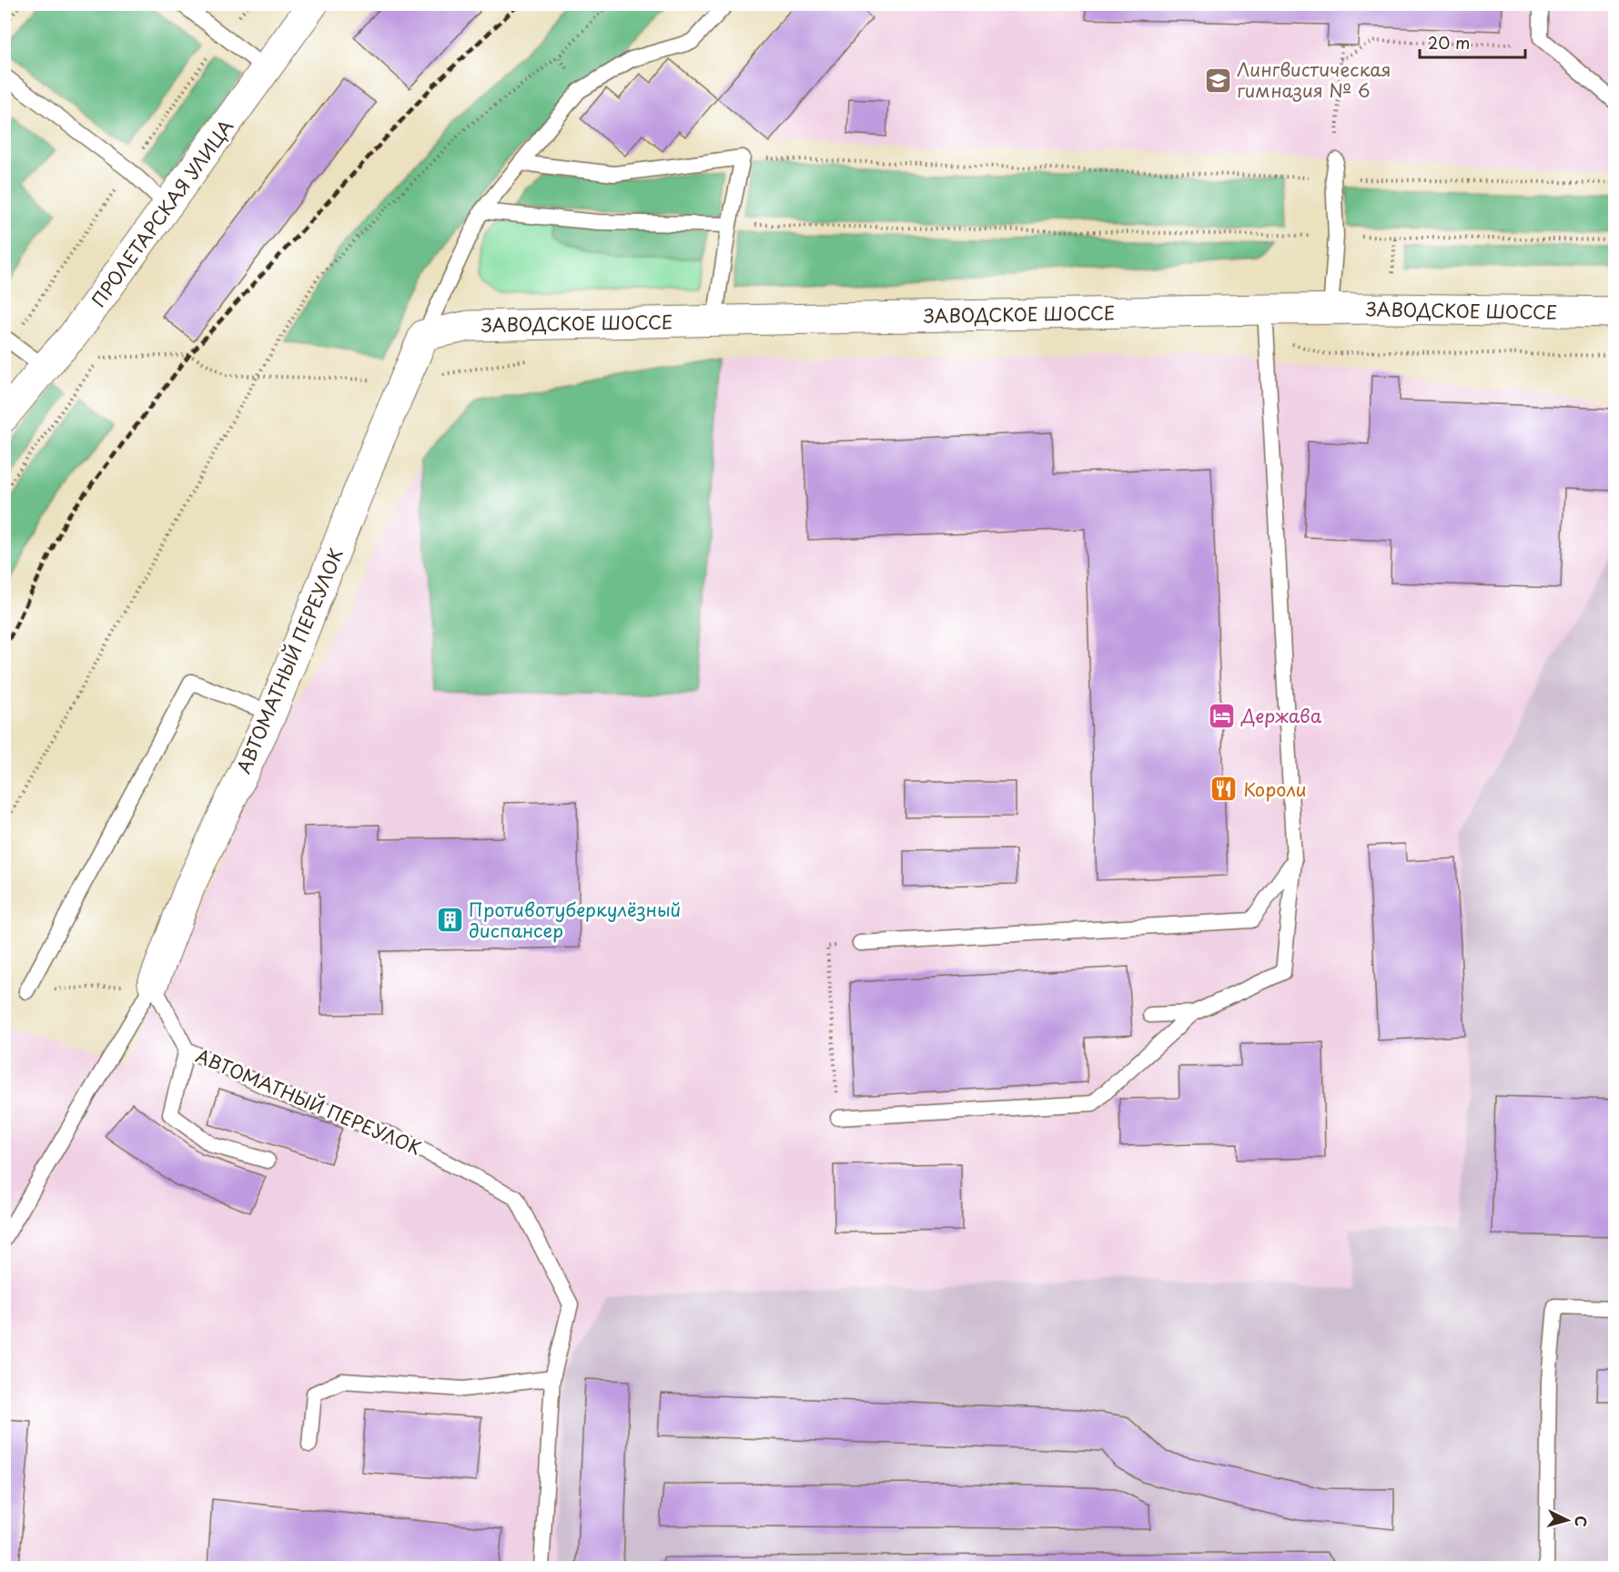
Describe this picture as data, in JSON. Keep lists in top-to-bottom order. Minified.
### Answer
{"streets":{"street":["ПРОЛЕТАРСКАЯ УЛИЦА","ЗАВОДСКОЕ ШОССЕ","АВТОМАТНЫЙ ПЕРЕУЛОК"]},"crossings":[["ЗАВОДСКОЕ ШОССЕ","АВТОМАТНЫЙ ПЕРЕУЛОК"]],"places":{"school or university":["Лингвистическая гимназия № 6"],"hotel":["Держава"],"restaurant":["Короли"],"building":["Противотуберкулёзный диспансер"]},"scale_bar":"20 m","north":"right"}
